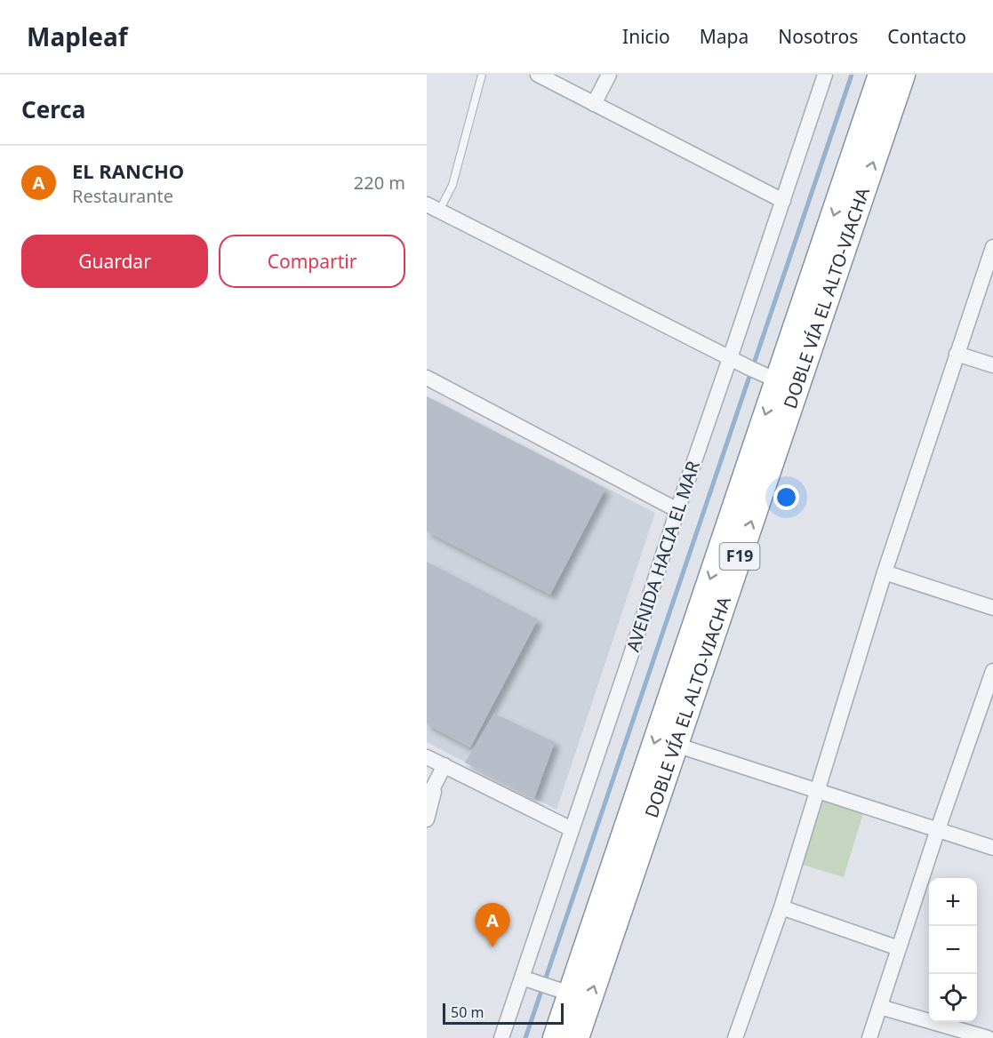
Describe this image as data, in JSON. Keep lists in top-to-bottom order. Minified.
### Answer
{"streets":{"highway":["DOBLE VÍA EL ALTO-VIACHA","F19"],"street":["AVENIDA HACIA EL MAR"]},"scale_bar":"50 m","page":{"header":"Mapleaf","nav":["Inicio","Mapa","Nosotros","Contacto"],"heading":"Cerca","list":[{"mark":"A","name":"EL RANCHO","note":"Restaurante","value":"220 m"}],"buttons":["Guardar","Compartir"],"map_buttons":["+","−"],"pins":"A","scale":"50 m"}}
